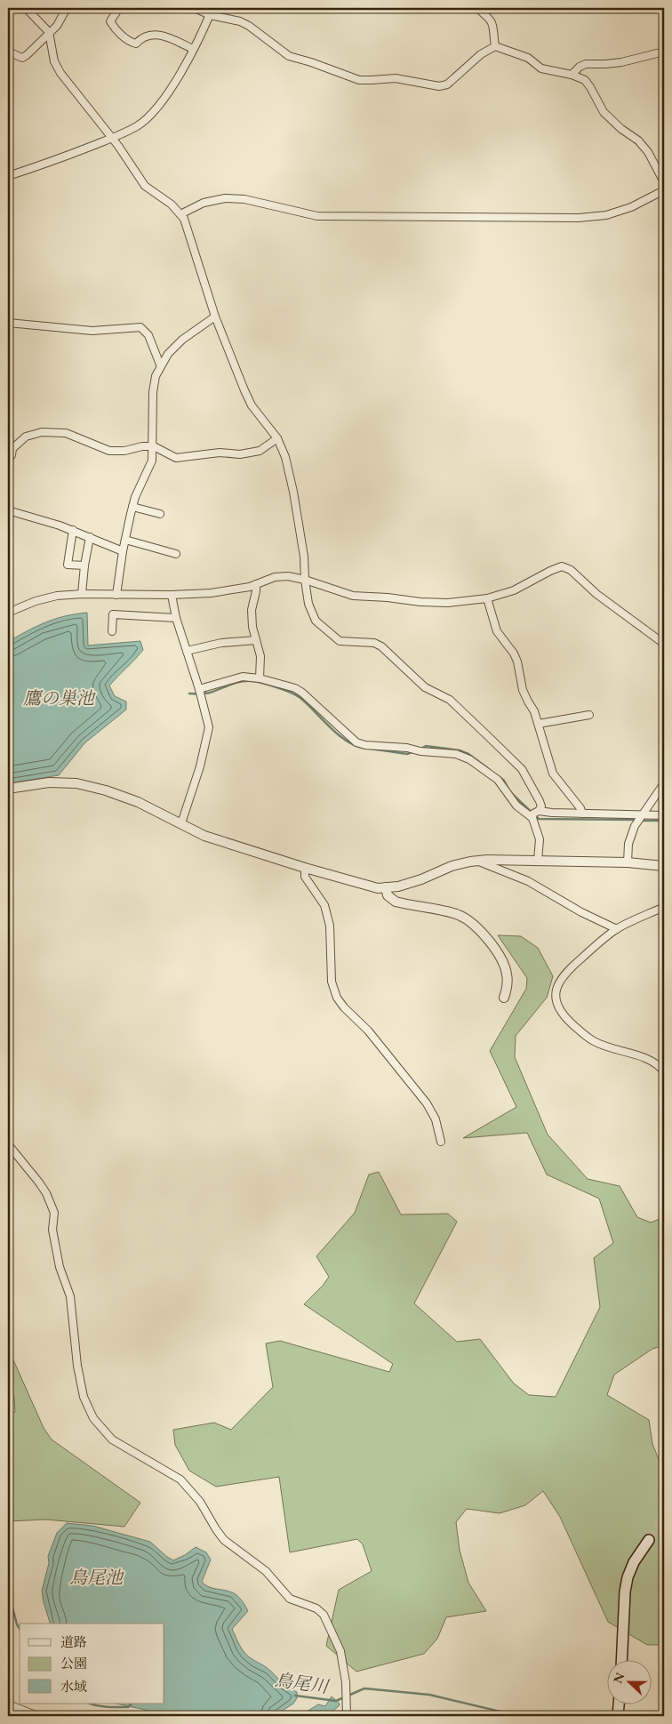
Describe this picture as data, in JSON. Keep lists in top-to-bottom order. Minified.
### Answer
{"water":["鷹の巣池","鳥尾池","鳥尾川"],"legend":["道路","公園","水域"],"north":"left"}
